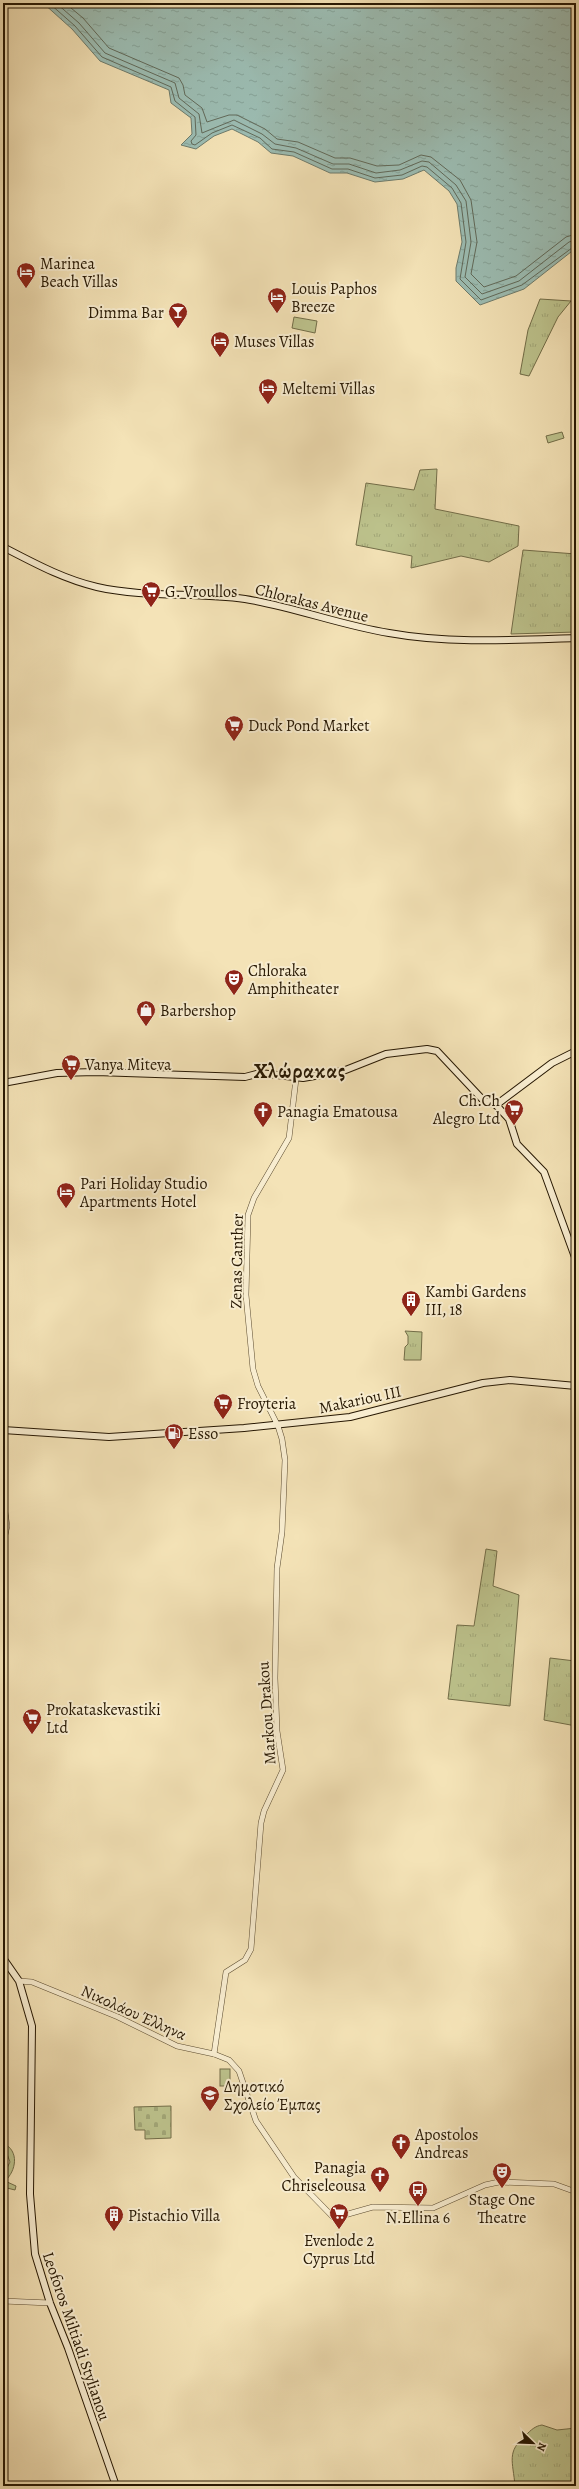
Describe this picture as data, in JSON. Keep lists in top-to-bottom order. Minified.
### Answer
{"streets":{"main road":["Chlorakas Avenue","Makariou III","Leoforos Miltiadi Stylianou"],"street":["Zenas Canther","Markou Drakou","Νικολάου Έλληνα"]},"crossings":[["Zenas Canther","Makariou III"],["Zenas Canther","Markou Drakou"],["Makariou III","Markou Drakou"],["Markou Drakou","Νικολάου Έλληνα"],["Νικολάου Έλληνα","Leoforos Miltiadi Stylianou"]],"districts":["Χλώρακας"],"places":{"hotel":["Marinea Beach Villas","Louis Paphos Breeze","Muses Villas","Meltemi Villas","Pari Holiday Studio Apartments Hotel"],"bar":["Dimma Bar"],"supermarket":["G. Vroullos","Duck Pond Market","Vanya Miteva","Ch.Ch Alegro Ltd","Froyteria","Prokataskevastiki Ltd","Evenlode 2 Cyprus Ltd"],"theatre":["Chloraka Amphitheater","Stage One Theatre"],"shop":["Barbershop"],"church":["Panagia Ematousa","Apostolos Andreas","Panagia Chriseleousa"],"building":["Kambi Gardens III, 18","Pistachio Villa"],"fuel station":["Esso"],"school or university":["Δημοτικό Σχολείο Έμπας"],"bus stop":["N.Ellina 6"]},"north":"bottom right"}
